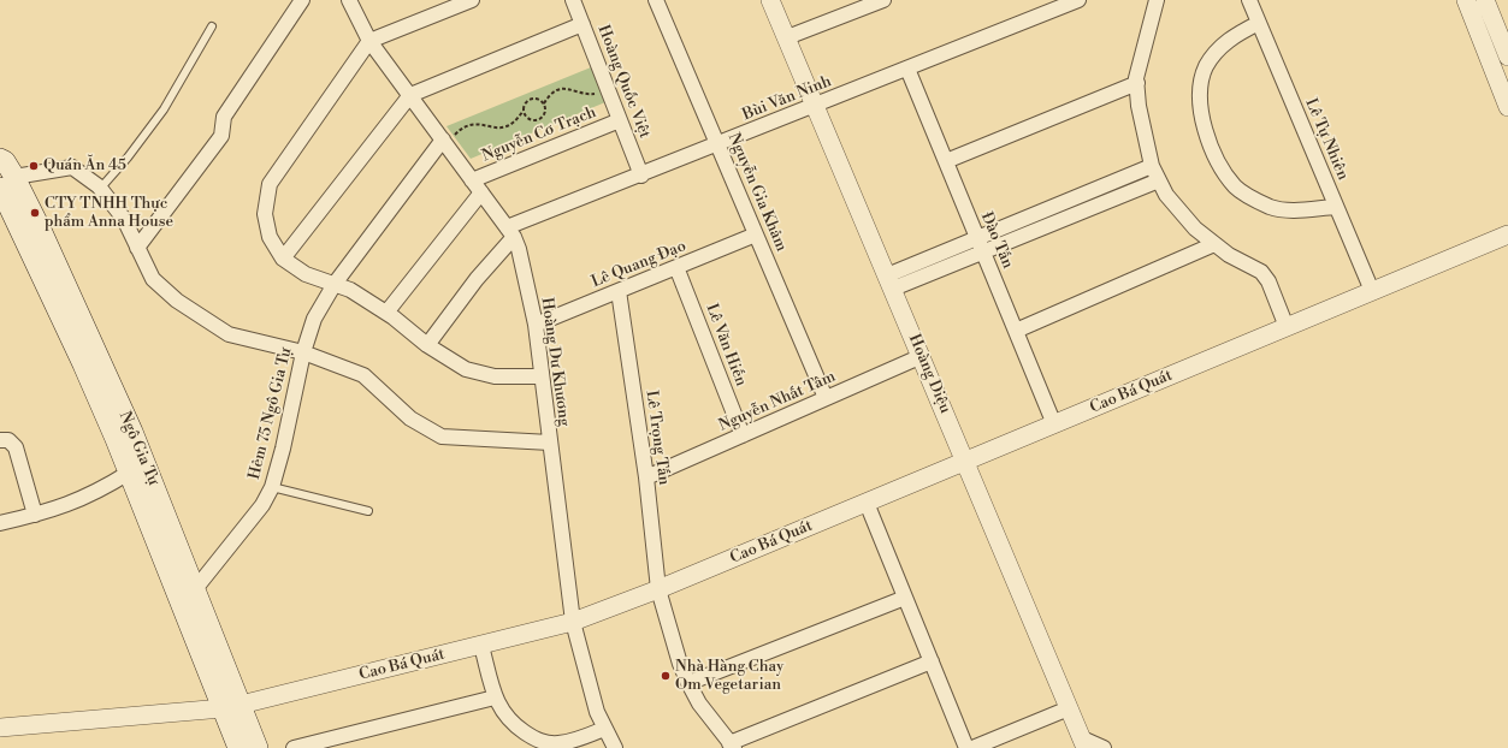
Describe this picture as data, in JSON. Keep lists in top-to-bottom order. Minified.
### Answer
{"streets":{"main road":["Ngô Gia Tự"],"street":["Hoàng Quốc Việt","Bùi Văn Ninh","Nguyễn Cơ Trạch","Lê Tự Nhiên","Nguyễn Gia Khảm","Đào Tấn","Lê Quang Đạo","Lê Văn Hiến","Hoàng Dư Khương","Hoàng Diệu","Cao Bá Quát","Nguyễn Nhất Tâm","Hẻm 75 Ngô Gia Tự","Lê Trọng Tấn"]},"crossings":[["Hoàng Quốc Việt","Bùi Văn Ninh"],["Hoàng Quốc Việt","Nguyễn Cơ Trạch"],["Bùi Văn Ninh","Nguyễn Gia Khảm"],["Bùi Văn Ninh","Đào Tấn"],["Bùi Văn Ninh","Hoàng Dư Khương"],["Bùi Văn Ninh","Hoàng Diệu"],["Nguyễn Cơ Trạch","Hoàng Dư Khương"],["Lê Tự Nhiên","Cao Bá Quát"],["Nguyễn Gia Khảm","Lê Quang Đạo"],["Nguyễn Gia Khảm","Nguyễn Nhất Tâm"],["Đào Tấn","Cao Bá Quát"],["Lê Quang Đạo","Lê Văn Hiến"],["Lê Quang Đạo","Hoàng Dư Khương"],["Lê Quang Đạo","Lê Trọng Tấn"],["Lê Văn Hiến","Nguyễn Nhất Tâm"],["Hoàng Dư Khương","Cao Bá Quát"],["Hoàng Dư Khương","Hẻm 75 Ngô Gia Tự"],["Hoàng Diệu","Cao Bá Quát"],["Hoàng Diệu","Nguyễn Nhất Tâm"],["Cao Bá Quát","Lê Trọng Tấn"],["Cao Bá Quát","Ngô Gia Tự"],["Nguyễn Nhất Tâm","Lê Trọng Tấn"],["Hẻm 75 Ngô Gia Tự","Ngô Gia Tự"]],"places":["Quán Ăn 45","CTY TNHH Thực phẩm Anna House","Nhà Hàng Chay Om Vegetarian"]}
